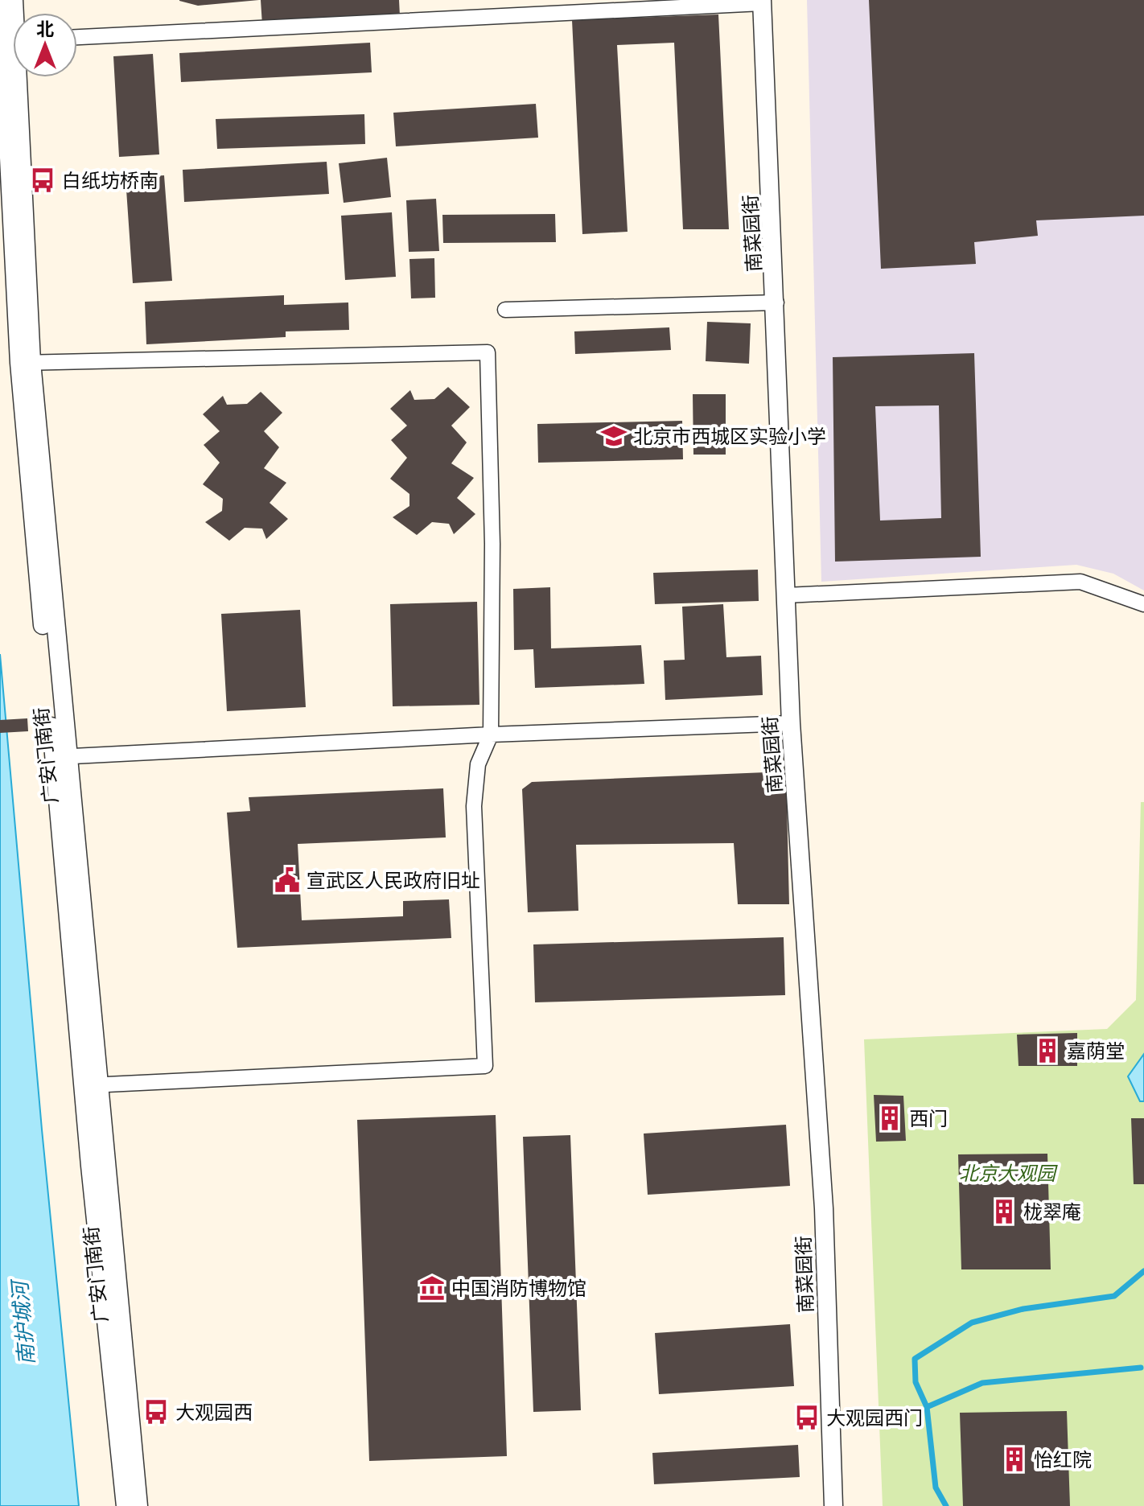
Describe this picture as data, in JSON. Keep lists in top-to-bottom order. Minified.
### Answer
{"streets":{"street":["南菜园街","广安门南街"]},"water":["南护城河"],"parks":["北京大观园"],"places":{"bus stop":["白纸坊桥南","大观园西","大观园西门"],"school or university":["北京市西城区实验小学"],"public building":["宣武区人民政府旧址"],"building":["嘉荫堂","西门","栊翠庵","怡红院"],"museum":["中国消防博物馆"]},"north":"top"}
